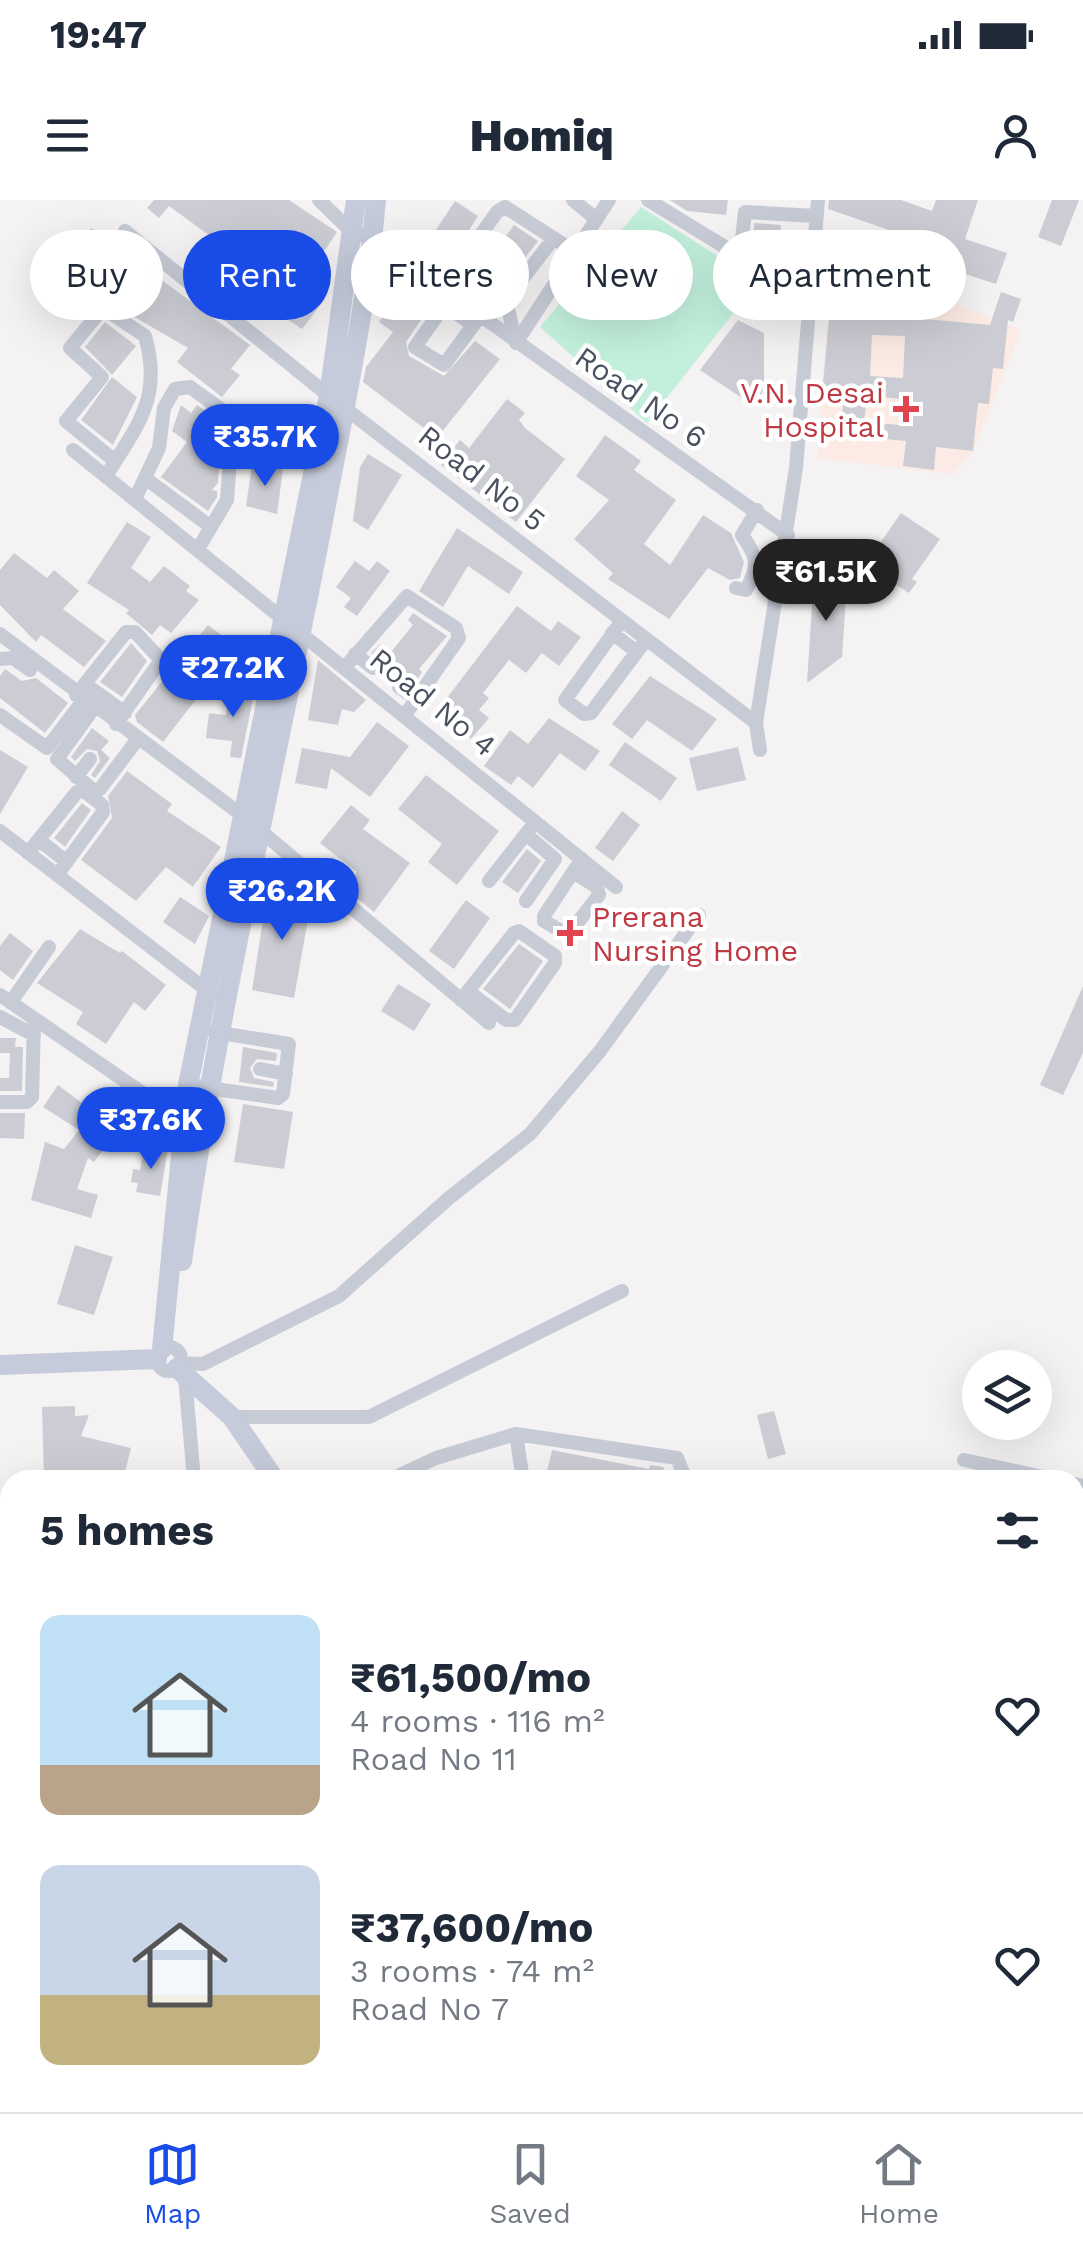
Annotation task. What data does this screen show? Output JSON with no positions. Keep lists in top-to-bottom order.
{
  "streets": {
    "street": ["Road No 6", "Road No 5", "Road No 4"]
  },
  "places": {
    "health": ["V.N. Desai Hospital", "Prerana Nursing Home"]
  },
  "page": {
    "status": "19:47",
    "header": "Homiq",
    "chip": [
      "Buy",
      "Rent",
      "Filters",
      "New",
      "Apartment"
    ],
    "price": [
      "₹35.7K",
      "₹61.5K",
      "₹27.2K",
      "₹26.2K",
      "₹37.6K"
    ],
    "heading": "5 homes",
    "list": [
      {
        "name": "₹61,500/mo",
        "note": "4 rooms · 116 m² · Road No 11"
      },
      {
        "name": "₹37,600/mo",
        "note": "3 rooms · 74 m² · Road No 7"
      }
    ],
    "tabs": ["Map", "Saved", "Home"]
  }
}
